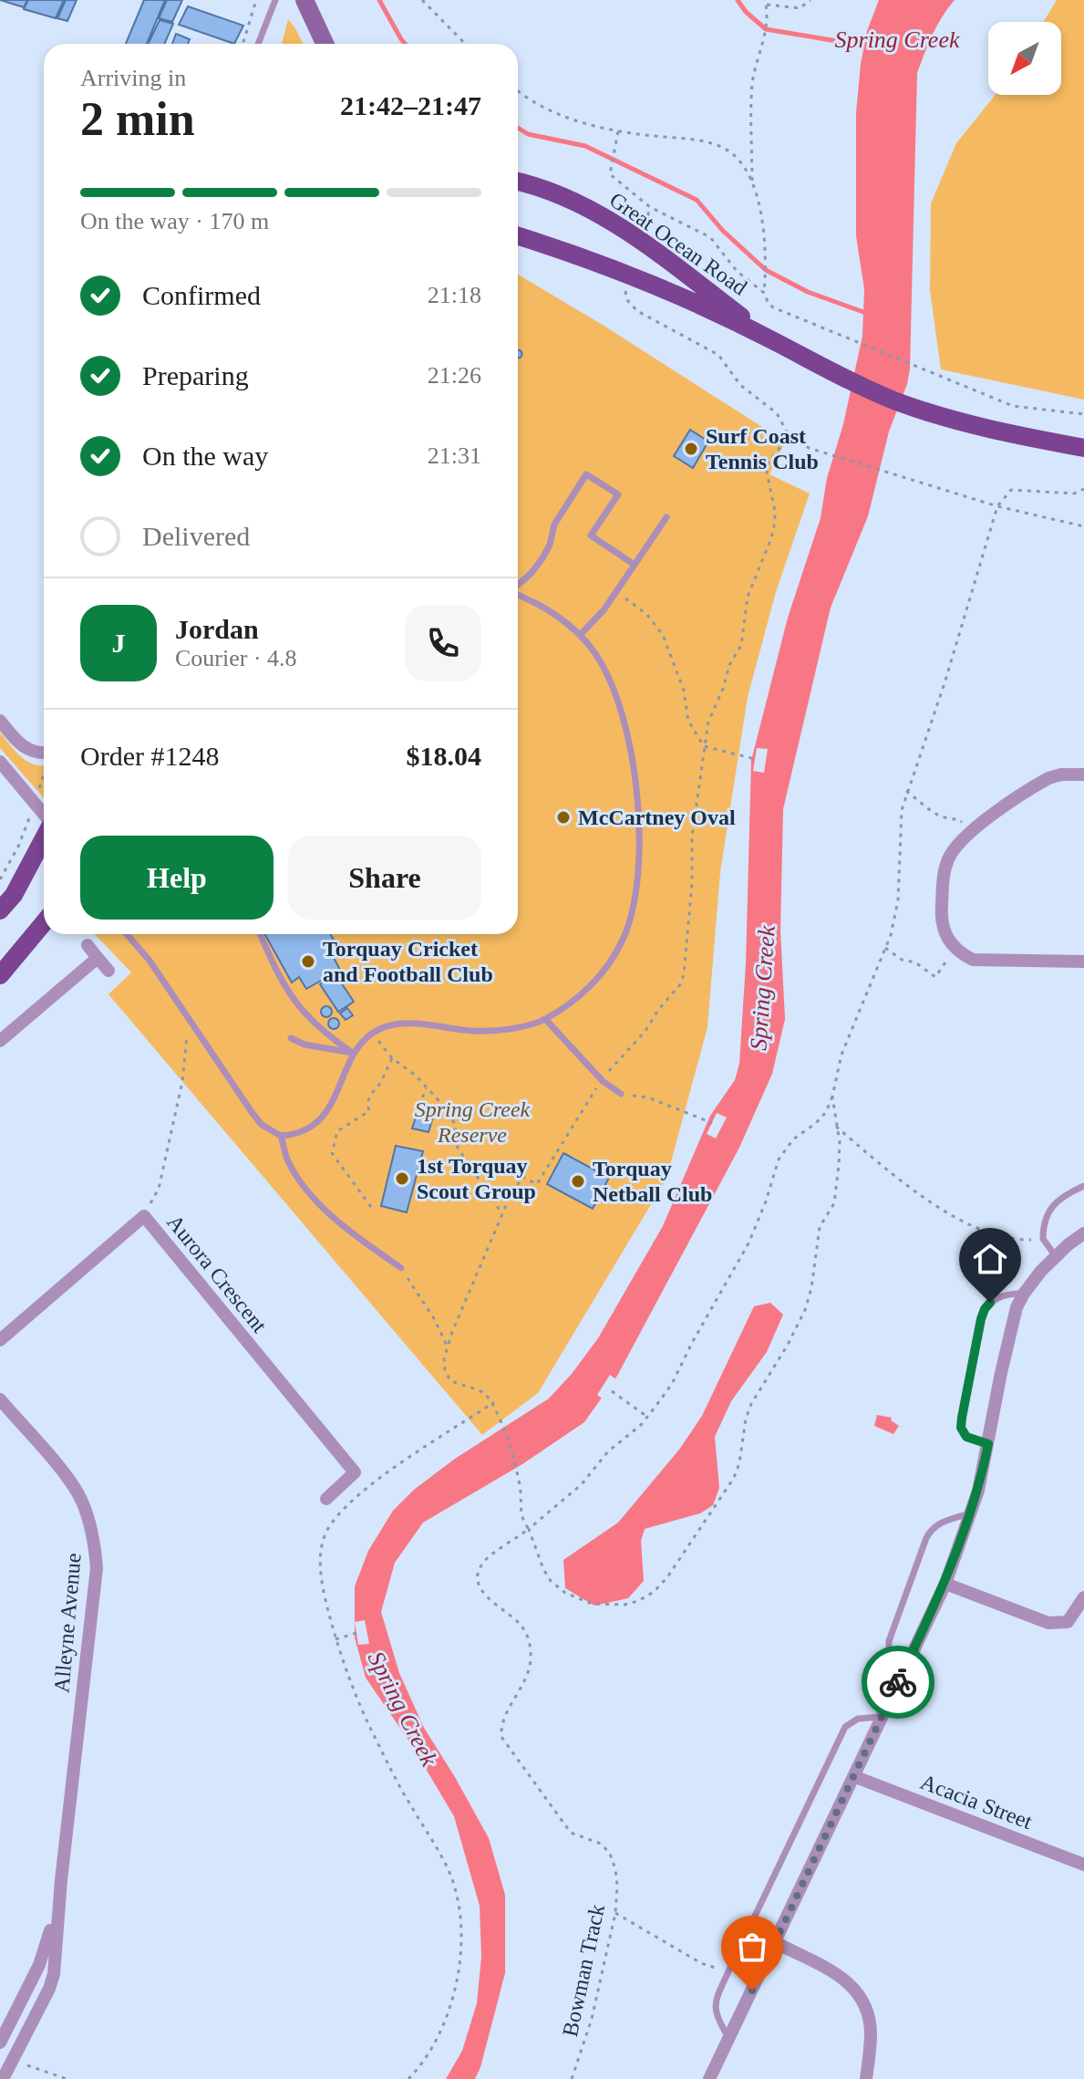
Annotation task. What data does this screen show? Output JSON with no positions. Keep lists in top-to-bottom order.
{
  "streets": {
    "main road": ["Great Ocean Road"],
    "street": ["Aurora Crescent", "Alleyne Avenue", "Acacia Street"],
    "path": ["Bowman Track"]
  },
  "water": ["Spring Creek"],
  "parks": ["Spring Creek Reserve"],
  "places": [
    "Surf Coast Tennis Club",
    "McCartney Oval",
    "Torquay Cricket and Football Club",
    "1st Torquay Scout Group",
    "Torquay Netball Club"
  ],
  "north": "bottom left",
  "page": {
    "heading": ["2 min", "Arriving in", "21:42–21:47"],
    "panel": [
      "Jordan",
      "Courier · 4.8",
      "Order #1248",
      "$18.04"
    ],
    "bar": "On the way · 170 m",
    "list": [
      ["Confirmed", "21:18"],
      ["Preparing", "21:26"],
      ["On the way", "21:31"],
      "Delivered"
    ],
    "round": "J",
    "buttons": ["Help", "Share"]
  }
}
